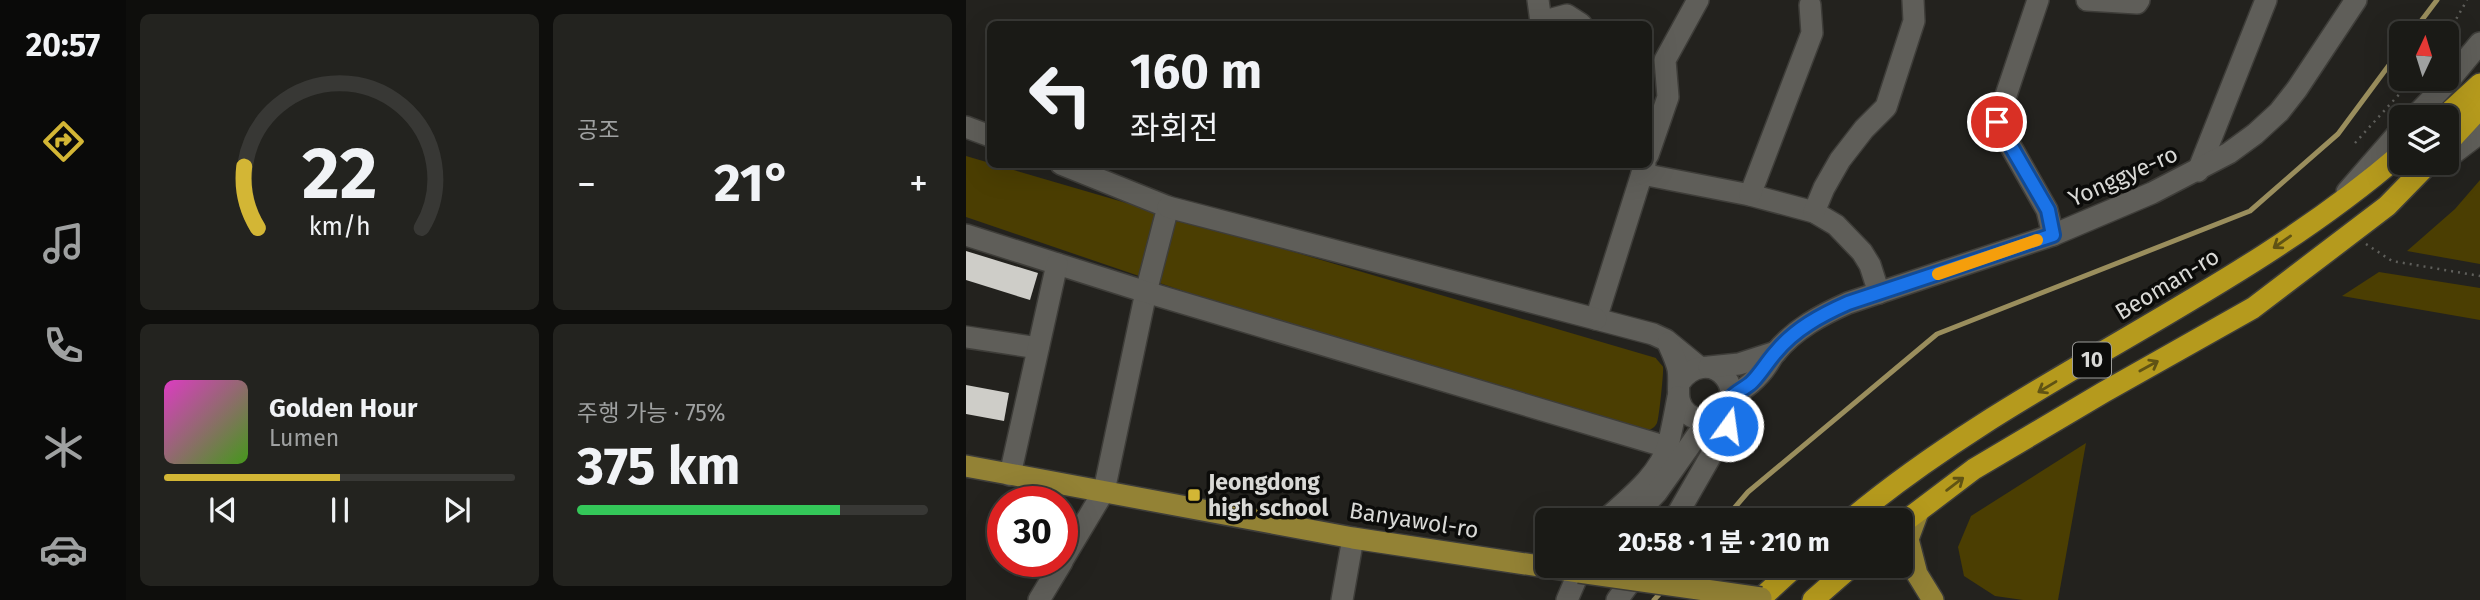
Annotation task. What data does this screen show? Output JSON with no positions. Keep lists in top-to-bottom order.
{
  "streets": {
    "highway": ["Beoman-ro", "10"],
    "main road": ["Banyawol-ro"],
    "street": ["Yonggye-ro"]
  },
  "places": {
    "transit": ["Jeongdong high school"]
  },
  "north": "top",
  "page": {
    "tabs": "20:57",
    "tile": [
      "공조",
      ["주행 가능 · 75%", "375 km"]
    ],
    "turn": ["160 m", "좌회전"],
    "heat": ["−", "21°", "+"],
    "song": ["Golden Hour", "Lumen"],
    "limit": "30",
    "trip": "20:58 · 1 분 · 210 m",
    "gauge": ["22", "km/h"]
  }
}
